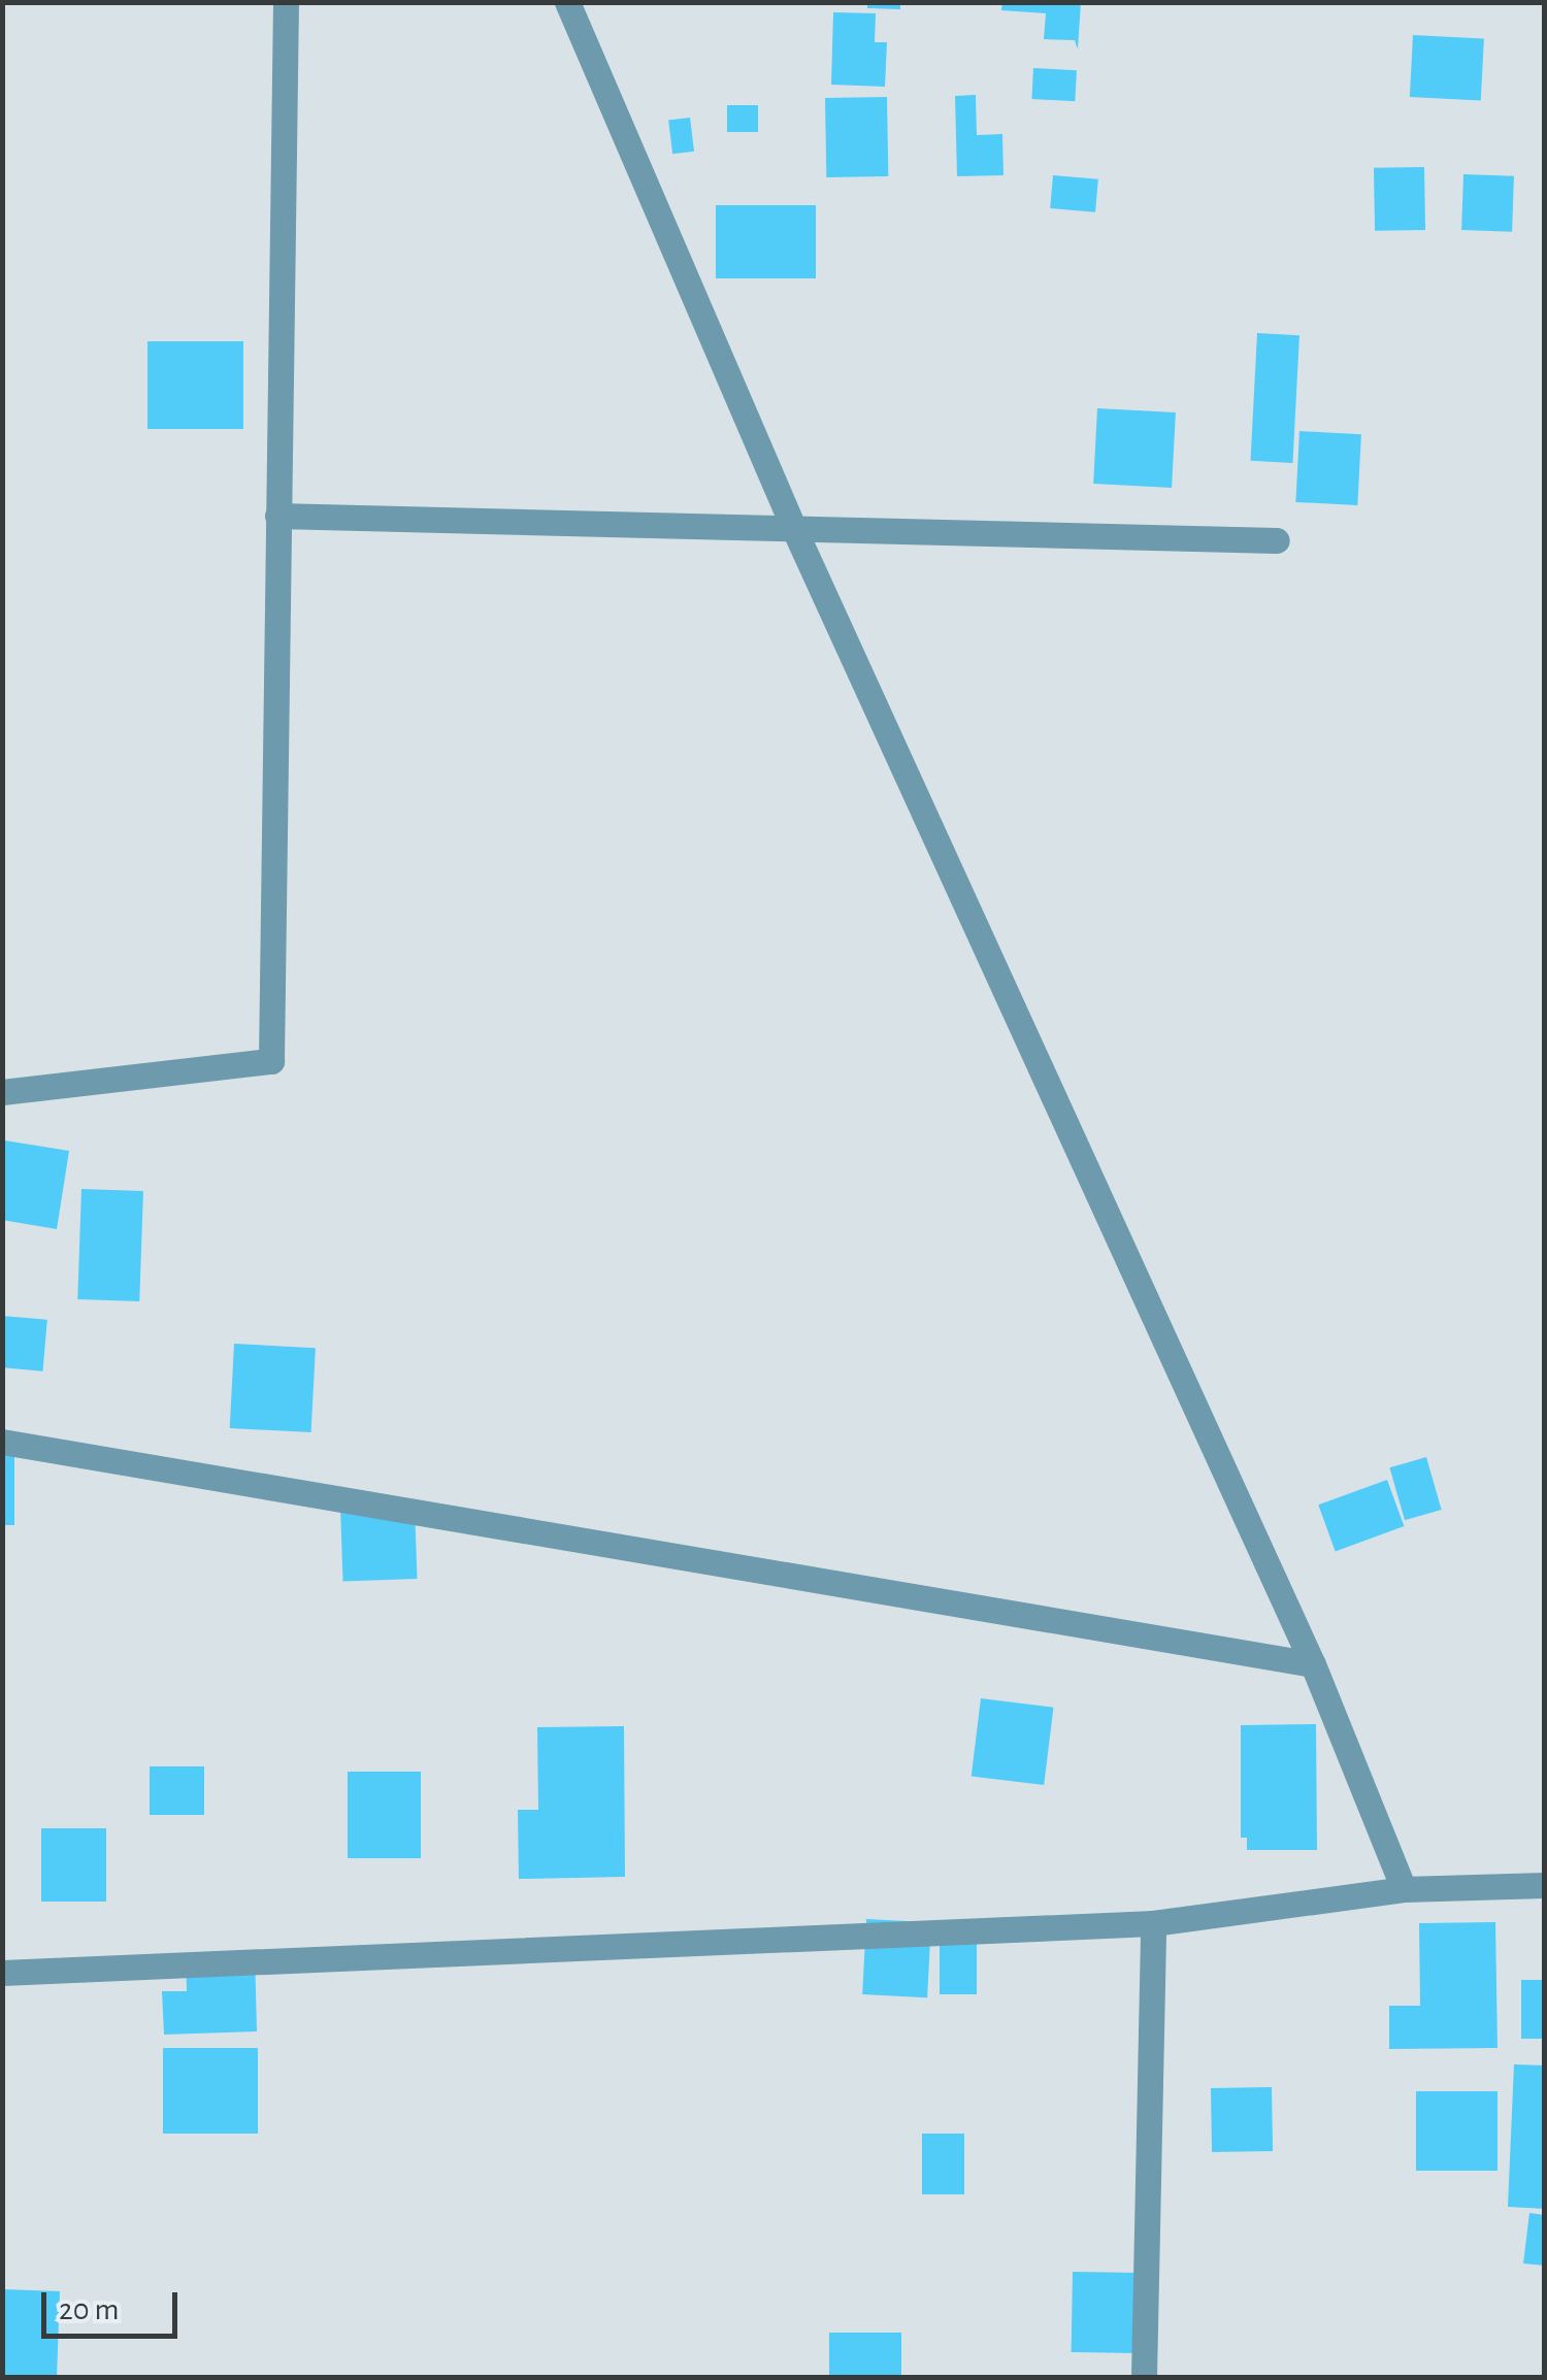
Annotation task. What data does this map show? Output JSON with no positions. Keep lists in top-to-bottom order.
{
  "scale_bar": "20 m"
}
